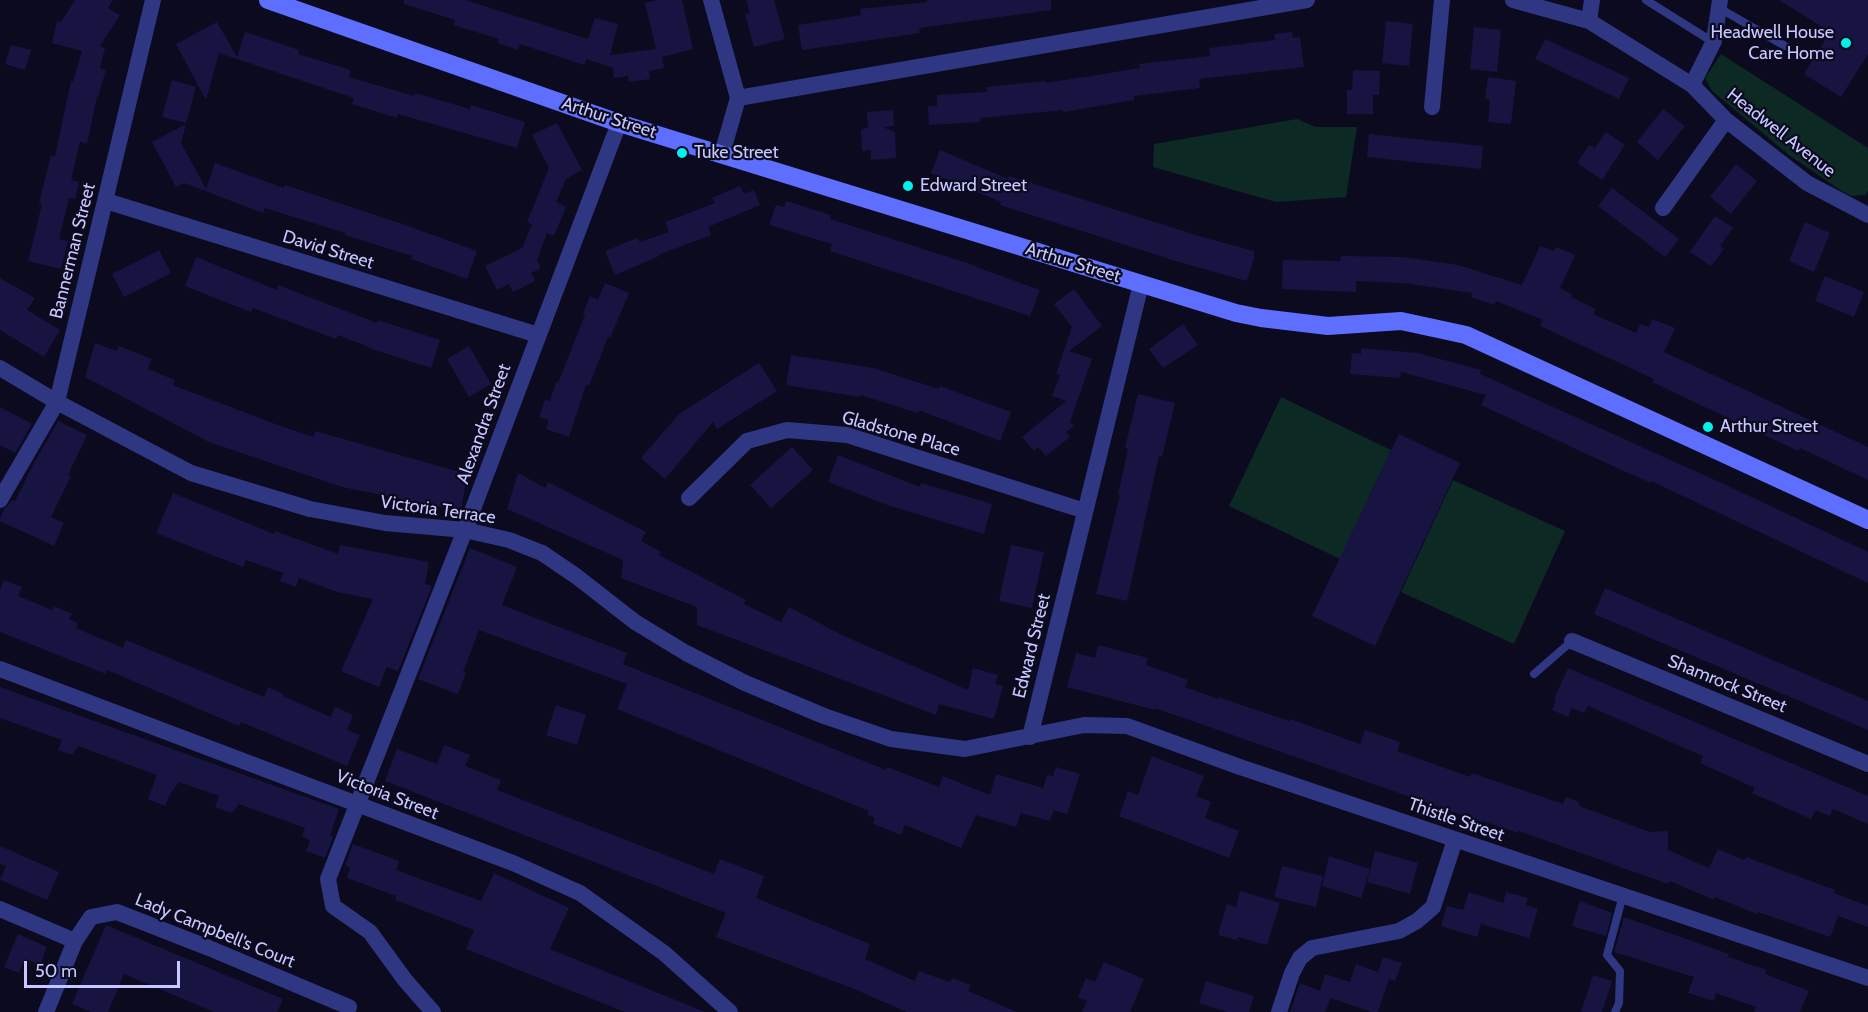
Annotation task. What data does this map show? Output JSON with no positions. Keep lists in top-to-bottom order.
{
  "streets": {
    "street": [
      "Arthur Street",
      "Headwell Avenue",
      "David Street",
      "Bannerman Street",
      "Alexandra Street",
      "Gladstone Place",
      "Victoria Terrace",
      "Edward Street",
      "Shamrock Street",
      "Victoria Street",
      "Thistle Street",
      "Lady Campbell's Court"
    ]
  },
  "crossings": [
    ["Arthur Street", "Alexandra Street"],
    ["Arthur Street", "Edward Street"],
    ["David Street", "Bannerman Street"],
    ["David Street", "Alexandra Street"],
    ["Bannerman Street", "Victoria Terrace"],
    ["Alexandra Street", "Victoria Terrace"],
    ["Alexandra Street", "Victoria Street"],
    ["Gladstone Place", "Edward Street"],
    ["Victoria Terrace", "Edward Street"],
    ["Victoria Terrace", "Thistle Street"],
    ["Edward Street", "Thistle Street"]
  ],
  "places": [
    "Headwell House Care Home",
    "Tuke Street",
    "Edward Street",
    "Arthur Street"
  ],
  "scale_bar": "50 m"
}
